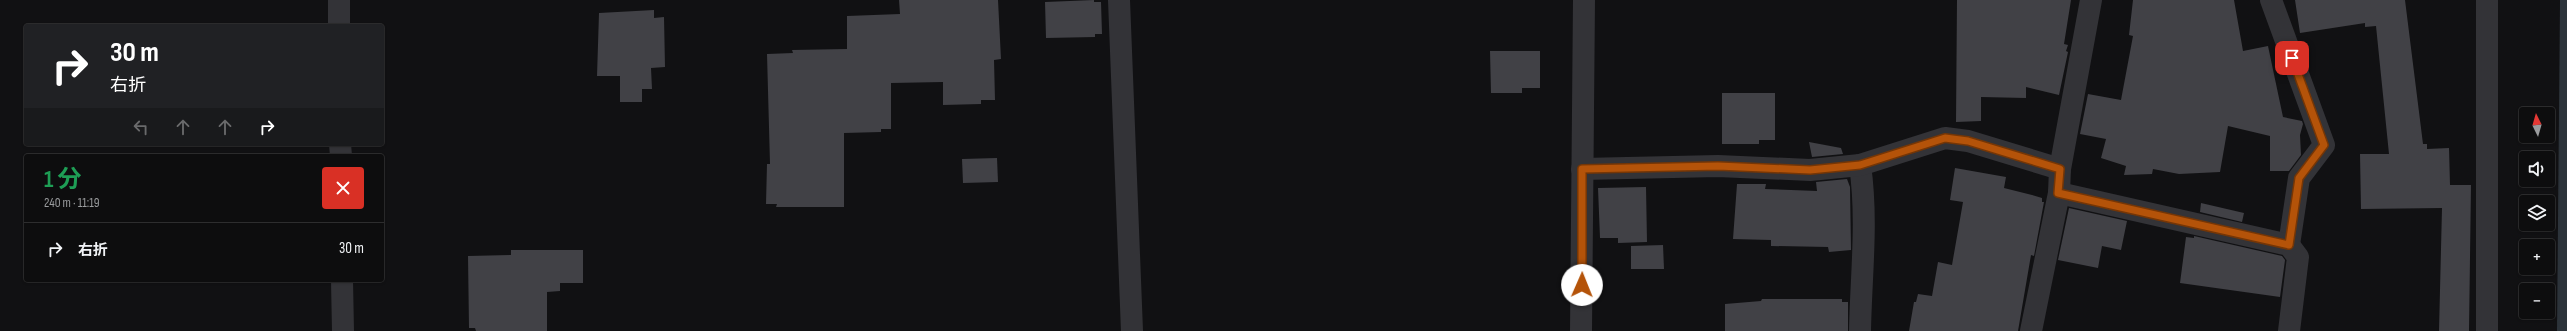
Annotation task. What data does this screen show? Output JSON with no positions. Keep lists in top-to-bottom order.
{
  "north": "top",
  "page": {
    "turn": ["30 m", "右折"],
    "map_buttons": ["+", "−"],
    "heading": ["1 分", "240 m · 11:19"],
    "list": [
      {
        "name": "右折",
        "value": "30 m"
      }
    ]
  }
}
